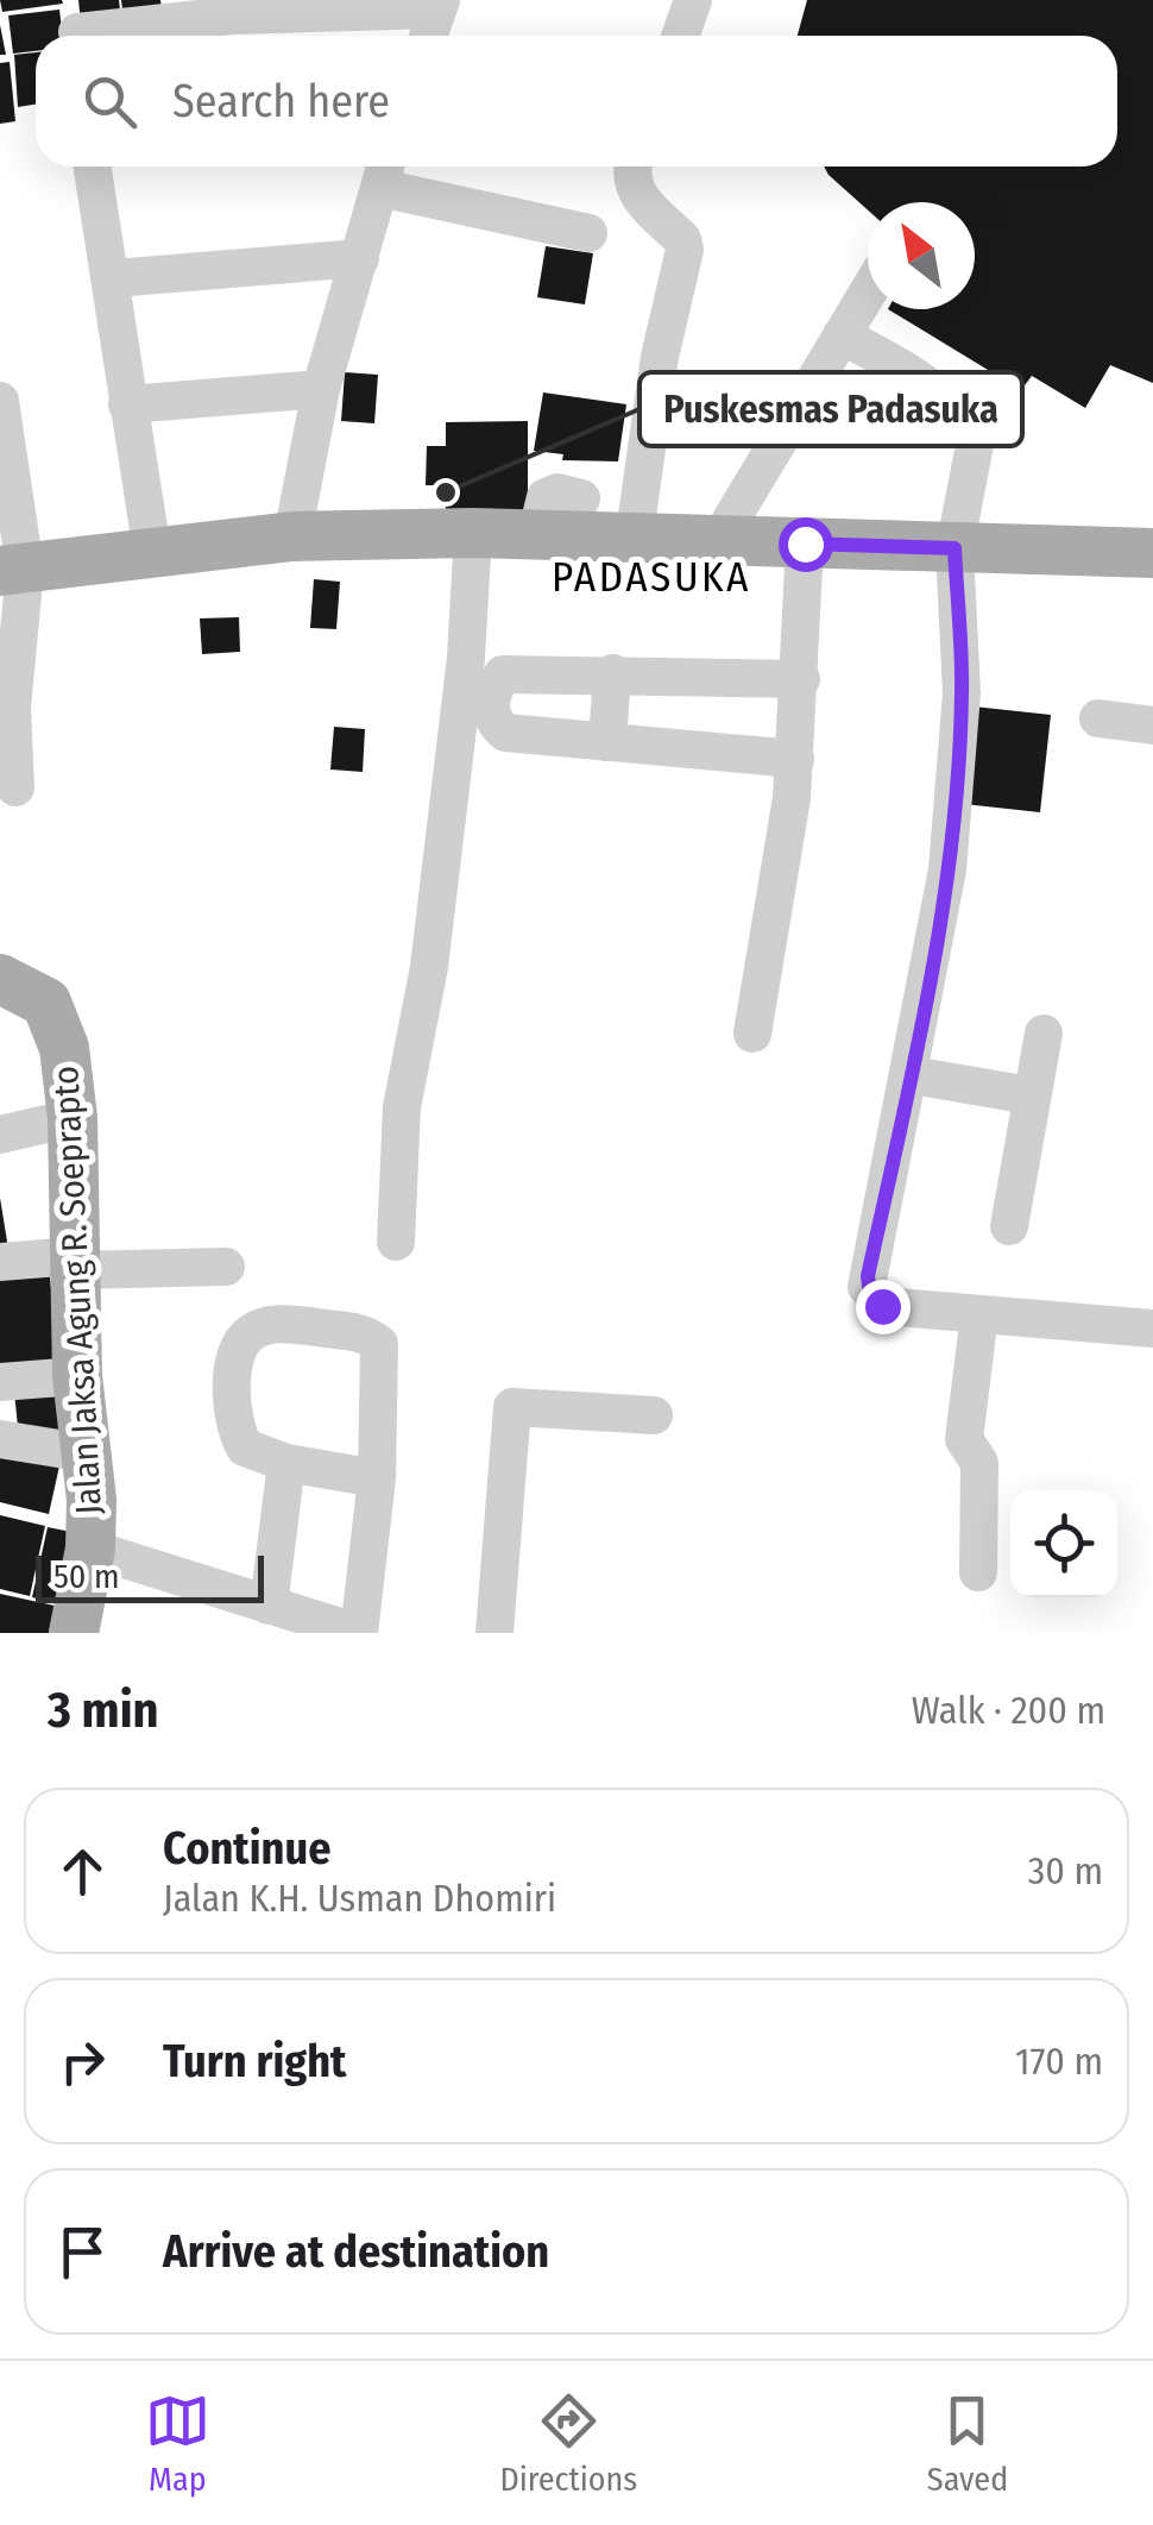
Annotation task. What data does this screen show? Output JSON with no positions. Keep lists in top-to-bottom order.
{
  "streets": {
    "main road": ["Jalan Jaksa Agung R. Soeprapto"]
  },
  "districts": ["PADASUKA"],
  "places": ["Puskesmas Padasuka"],
  "scale_bar": "50 m",
  "north": "top left",
  "page": {
    "search": "Search here",
    "scale": "50 m",
    "heading": ["3 min", "Walk · 200 m"],
    "list": [
      ["Continue", "Jalan K.H. Usman Dhomiri", "30 m"],
      ["Turn right", "170 m"],
      "Arrive at destination"
    ],
    "nav": ["Map", "Directions", "Saved"]
  }
}
